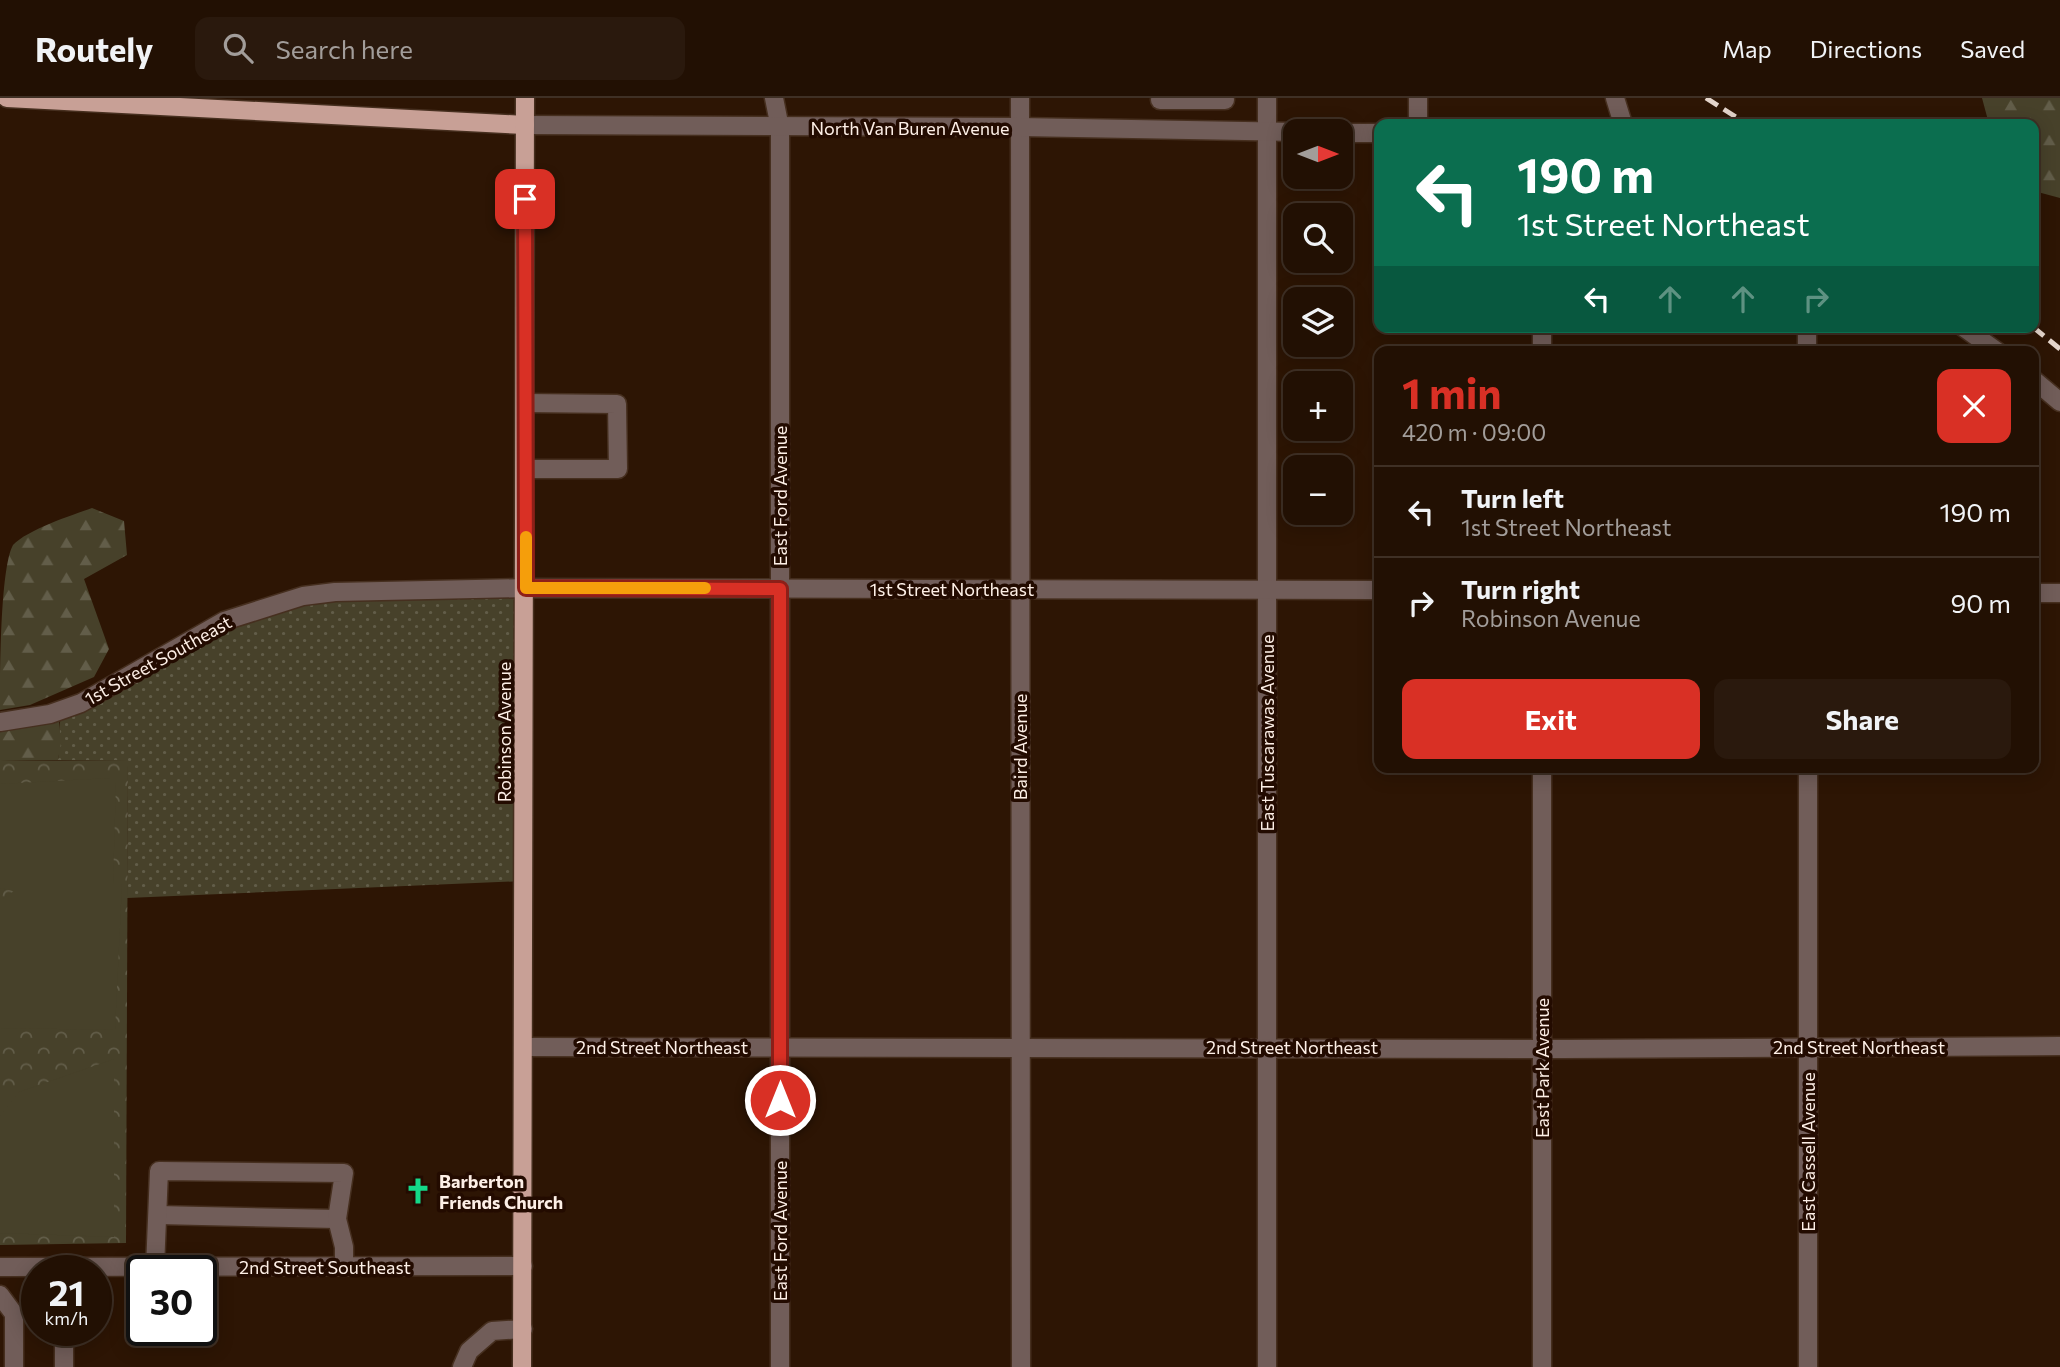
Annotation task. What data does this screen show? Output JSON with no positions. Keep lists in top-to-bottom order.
{
  "streets": {
    "main road": ["Robinson Avenue"],
    "street": [
      "North Van Buren Avenue",
      "East Ford Avenue",
      "1st Street Northeast",
      "1st Street Southeast",
      "East Tuscarawas Avenue",
      "Baird Avenue",
      "2nd Street Northeast",
      "East Park Avenue",
      "East Cassell Avenue",
      "2nd Street Southeast"
    ]
  },
  "crossings": [
    ["North Van Buren Avenue", "East Ford Avenue"],
    ["North Van Buren Avenue", "Robinson Avenue"],
    ["North Van Buren Avenue", "East Tuscarawas Avenue"],
    ["North Van Buren Avenue", "Baird Avenue"],
    ["East Ford Avenue", "1st Street Northeast"],
    ["East Ford Avenue", "2nd Street Northeast"],
    ["1st Street Northeast", "1st Street Southeast"],
    ["1st Street Northeast", "Robinson Avenue"],
    ["1st Street Northeast", "East Tuscarawas Avenue"],
    ["1st Street Northeast", "Baird Avenue"],
    ["1st Street Southeast", "Robinson Avenue"],
    ["Robinson Avenue", "2nd Street Northeast"],
    ["Robinson Avenue", "2nd Street Southeast"],
    ["East Tuscarawas Avenue", "2nd Street Northeast"],
    ["Baird Avenue", "2nd Street Northeast"],
    ["2nd Street Northeast", "East Park Avenue"],
    ["2nd Street Northeast", "East Cassell Avenue"]
  ],
  "places": {
    "church": ["Barberton Friends Church"]
  },
  "north": "right",
  "page": {
    "header": "Routely",
    "search": "Search here",
    "nav": ["Map", "Directions", "Saved"],
    "map_buttons": ["+", "−"],
    "turn": ["190 m", "1st Street Northeast"],
    "heading": ["1 min", "420 m · 09:00"],
    "list": [
      {
        "name": "Turn left",
        "note": "1st Street Northeast",
        "value": "190 m"
      },
      {
        "name": "Turn right",
        "note": "Robinson Avenue",
        "value": "90 m"
      }
    ],
    "buttons": ["Exit", "Share"],
    "speed": "21 km/h",
    "limit": "30"
  }
}
